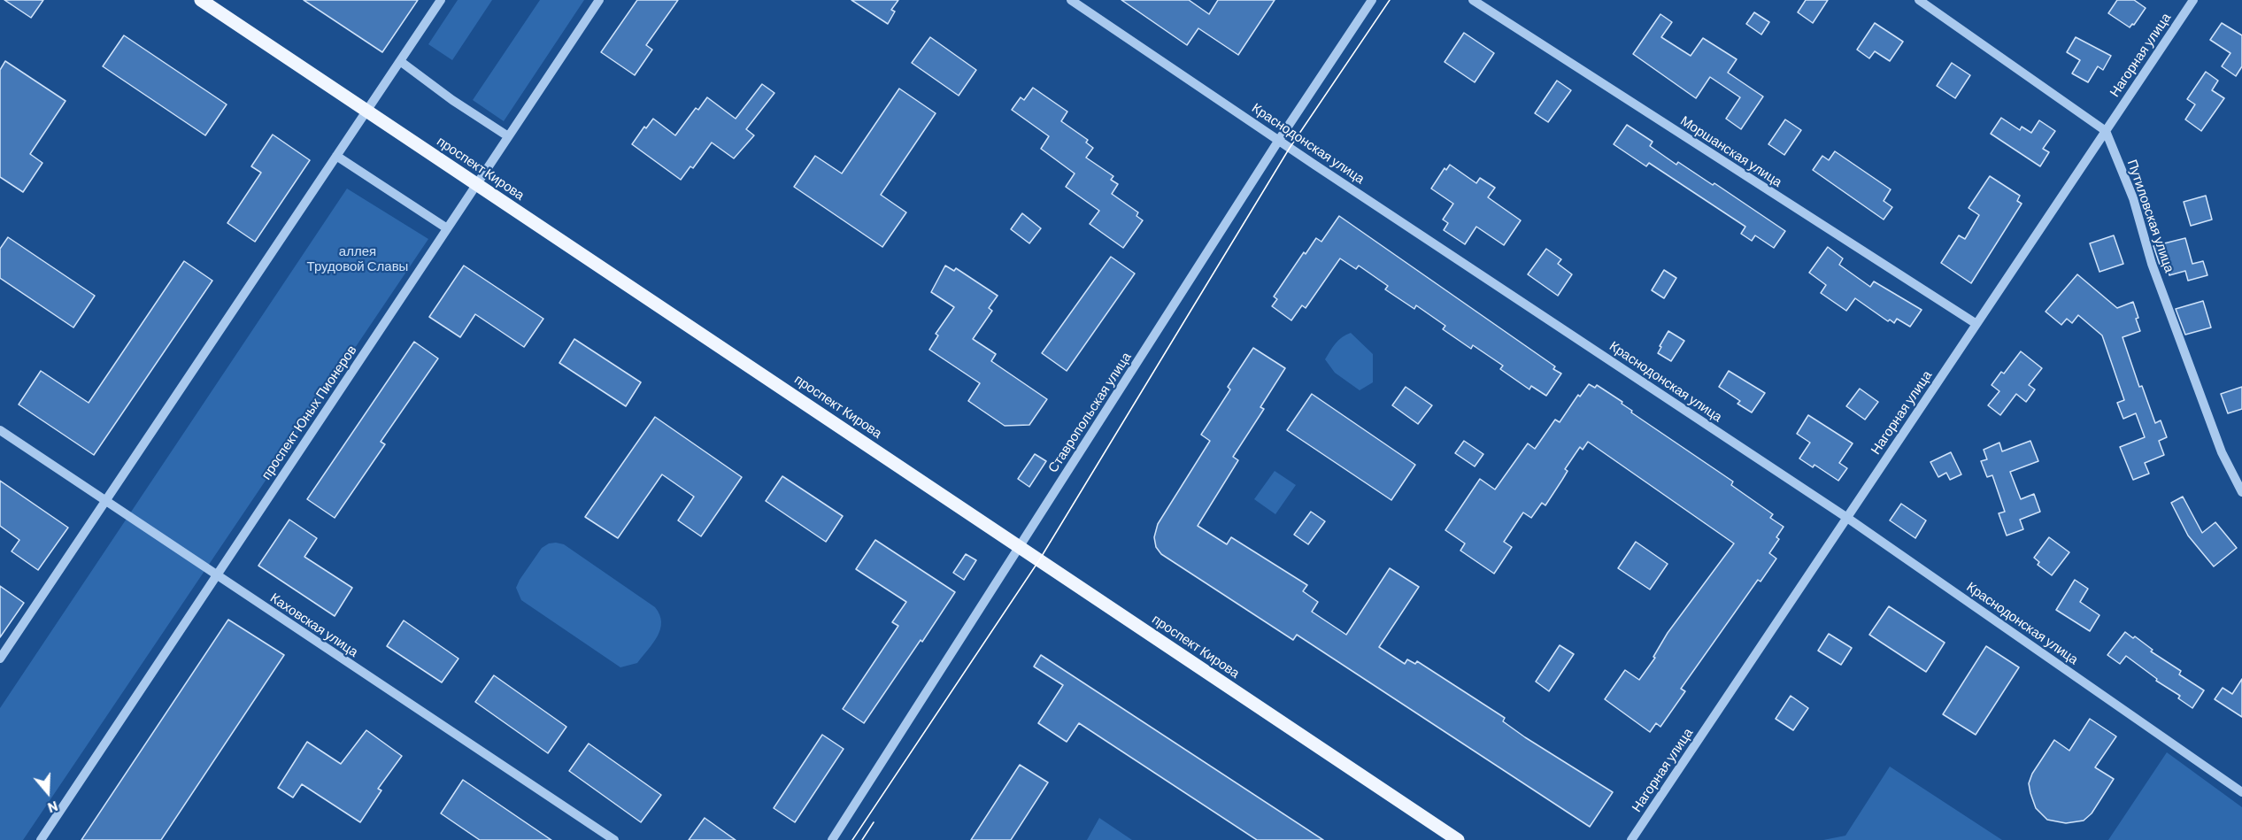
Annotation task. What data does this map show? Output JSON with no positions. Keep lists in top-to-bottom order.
{
  "streets": {
    "main road": ["проспект Кирова"],
    "street": [
      "Нагорная улица",
      "Краснодонская улица",
      "Моршанская улица",
      "Путиловская улица",
      "проспект Юных Пионеров",
      "Ставропольская улица",
      "Каховская улица"
    ]
  },
  "crossings": [
    ["Нагорная улица", "Краснодонская улица"],
    ["Нагорная улица", "Моршанская улица"],
    ["Нагорная улица", "Путиловская улица"],
    ["Краснодонская улица", "Ставропольская улица"],
    ["проспект Кирова", "проспект Юных Пионеров"],
    ["проспект Кирова", "Ставропольская улица"],
    ["проспект Юных Пионеров", "Каховская улица"]
  ],
  "parks": ["аллея Трудовой Славы"],
  "north": "bottom"
}
